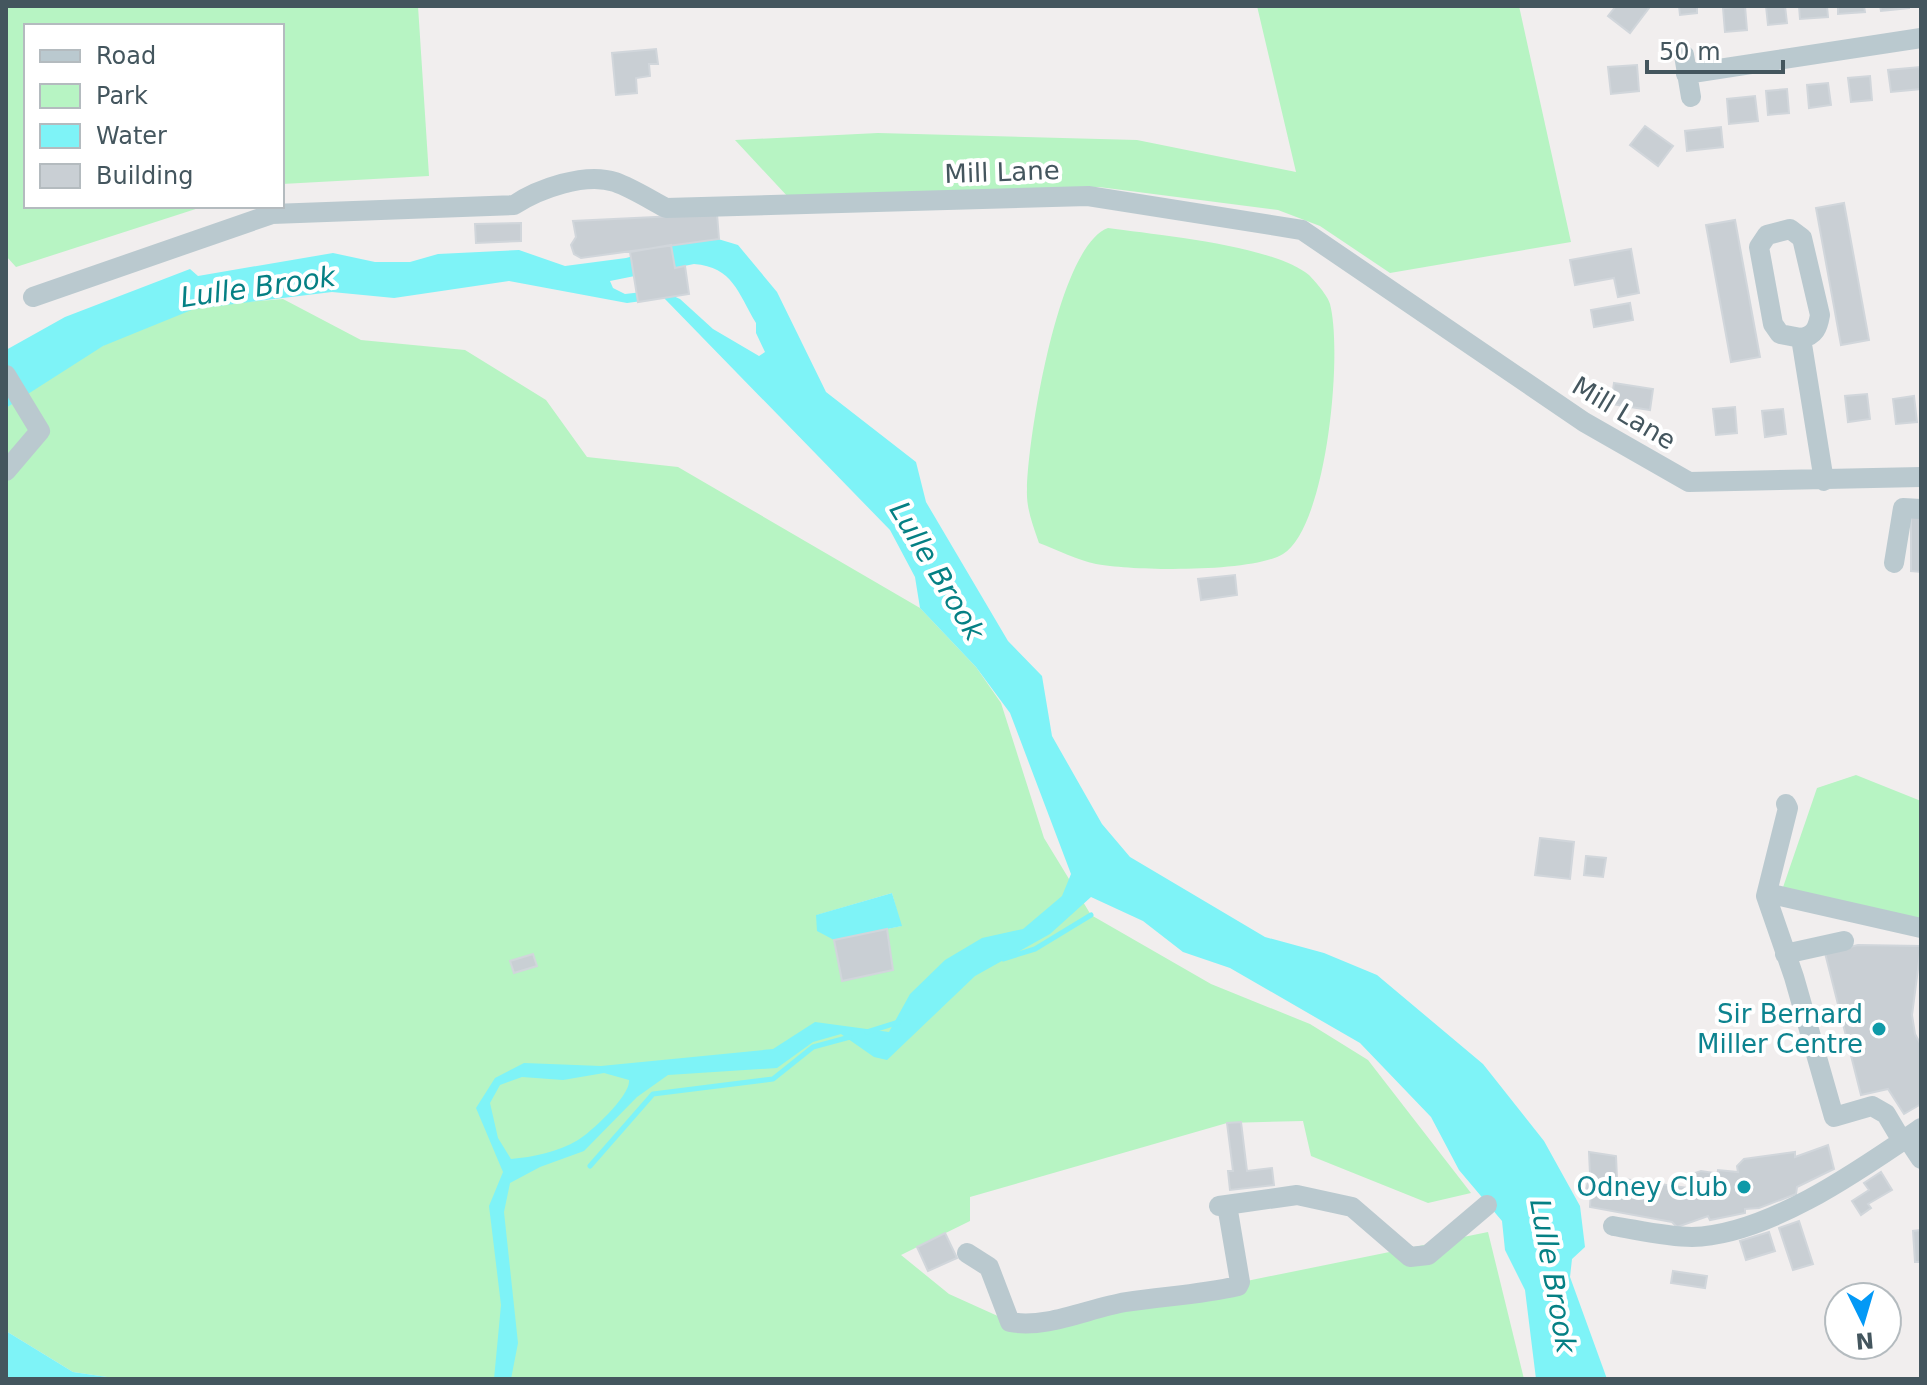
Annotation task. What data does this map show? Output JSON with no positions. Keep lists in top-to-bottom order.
{
  "streets": {
    "street": ["Mill Lane"]
  },
  "water": ["Lulle Brook"],
  "places": ["Sir Bernard Miller Centre", "Odney Club"],
  "legend": [
    "Road",
    "Park",
    "Water",
    "Building"
  ],
  "scale_bar": "50 m",
  "north": "bottom"
}
